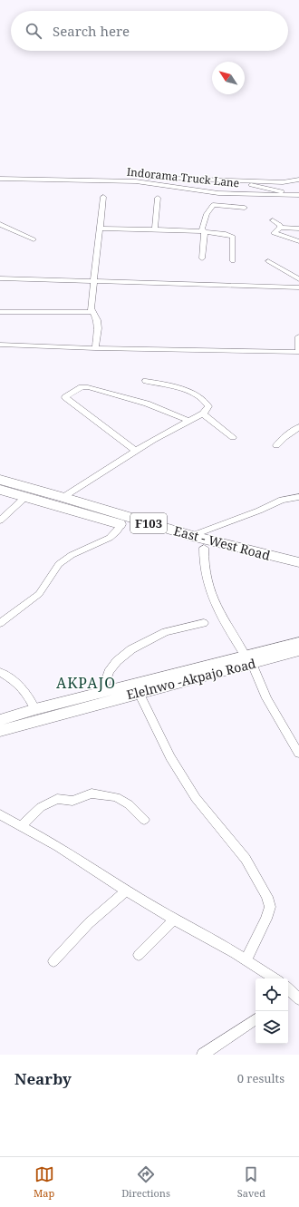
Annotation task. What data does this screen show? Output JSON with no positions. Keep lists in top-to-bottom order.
{
  "streets": {
    "main road": ["F103", "East - West Road", "Elelnwo -Akpajo Road"],
    "street": ["Indorama Truck Lane"]
  },
  "districts": ["AKPAJO"],
  "north": "top left",
  "page": {
    "search": "Search here",
    "heading": ["Nearby", "0 results"],
    "nav": ["Map", "Directions", "Saved"]
  }
}
